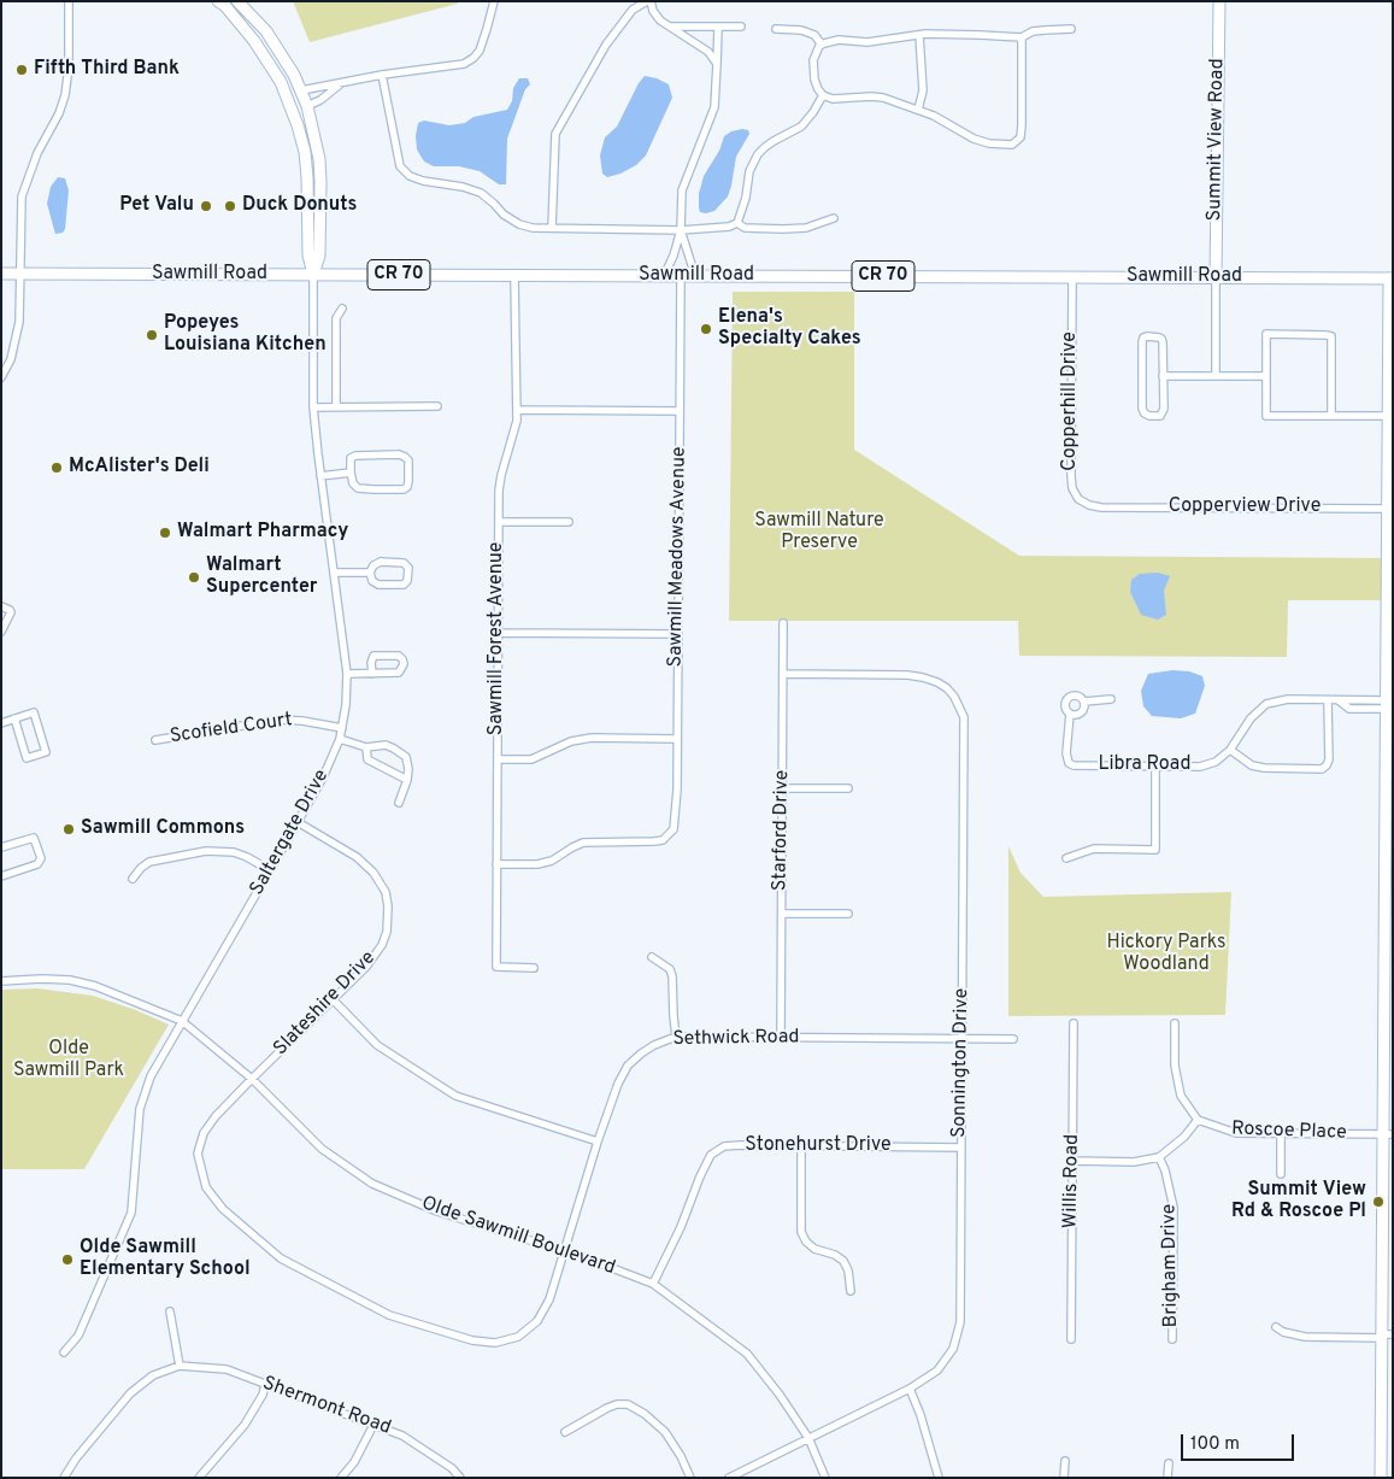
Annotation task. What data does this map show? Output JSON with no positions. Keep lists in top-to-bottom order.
{
  "streets": {
    "main road": ["Summit View Road", "Sawmill Road", "CR 70"],
    "street": [
      "Copperhill Drive",
      "Copperview Drive",
      "Sawmill Meadows Avenue",
      "Sawmill Forest Avenue",
      "Scofield Court",
      "Libra Road",
      "Starford Drive",
      "Saltergate Drive",
      "Slateshire Drive",
      "Sethwick Road",
      "Sonnington Drive",
      "Roscoe Place",
      "Stonehurst Drive",
      "Willis Road",
      "Olde Sawmill Boulevard",
      "Brigham Drive",
      "Shermont Road"
    ]
  },
  "crossings": [
    ["Summit View Road", "Sawmill Road"],
    ["Sawmill Road", "Copperhill Drive"],
    ["Sawmill Road", "Sawmill Meadows Avenue"],
    ["Sawmill Road", "Sawmill Forest Avenue"],
    ["Sawmill Road", "Saltergate Drive"],
    ["Copperhill Drive", "Copperview Drive"],
    ["Sawmill Meadows Avenue", "Sawmill Forest Avenue"],
    ["Scofield Court", "Saltergate Drive"],
    ["Starford Drive", "Sethwick Road"],
    ["Starford Drive", "Sonnington Drive"],
    ["Saltergate Drive", "Slateshire Drive"],
    ["Saltergate Drive", "Olde Sawmill Boulevard"],
    ["Slateshire Drive", "Sethwick Road"],
    ["Slateshire Drive", "Olde Sawmill Boulevard"],
    ["Sethwick Road", "Sonnington Drive"],
    ["Sethwick Road", "Olde Sawmill Boulevard"],
    ["Sonnington Drive", "Stonehurst Drive"],
    ["Sonnington Drive", "Olde Sawmill Boulevard"],
    ["Stonehurst Drive", "Olde Sawmill Boulevard"]
  ],
  "parks": ["Sawmill Nature Preserve", "Hickory Parks Woodland", "Olde Sawmill Park"],
  "places": [
    "Fifth Third Bank",
    "Pet Valu",
    "Duck Donuts",
    "Elena's Specialty Cakes",
    "Popeyes Louisiana Kitchen",
    "McAlister's Deli",
    "Walmart Pharmacy",
    "Walmart Supercenter",
    "Sawmill Commons",
    "Summit View Rd & Roscoe Pl",
    "Olde Sawmill Elementary School"
  ],
  "scale_bar": "100 m"
}
